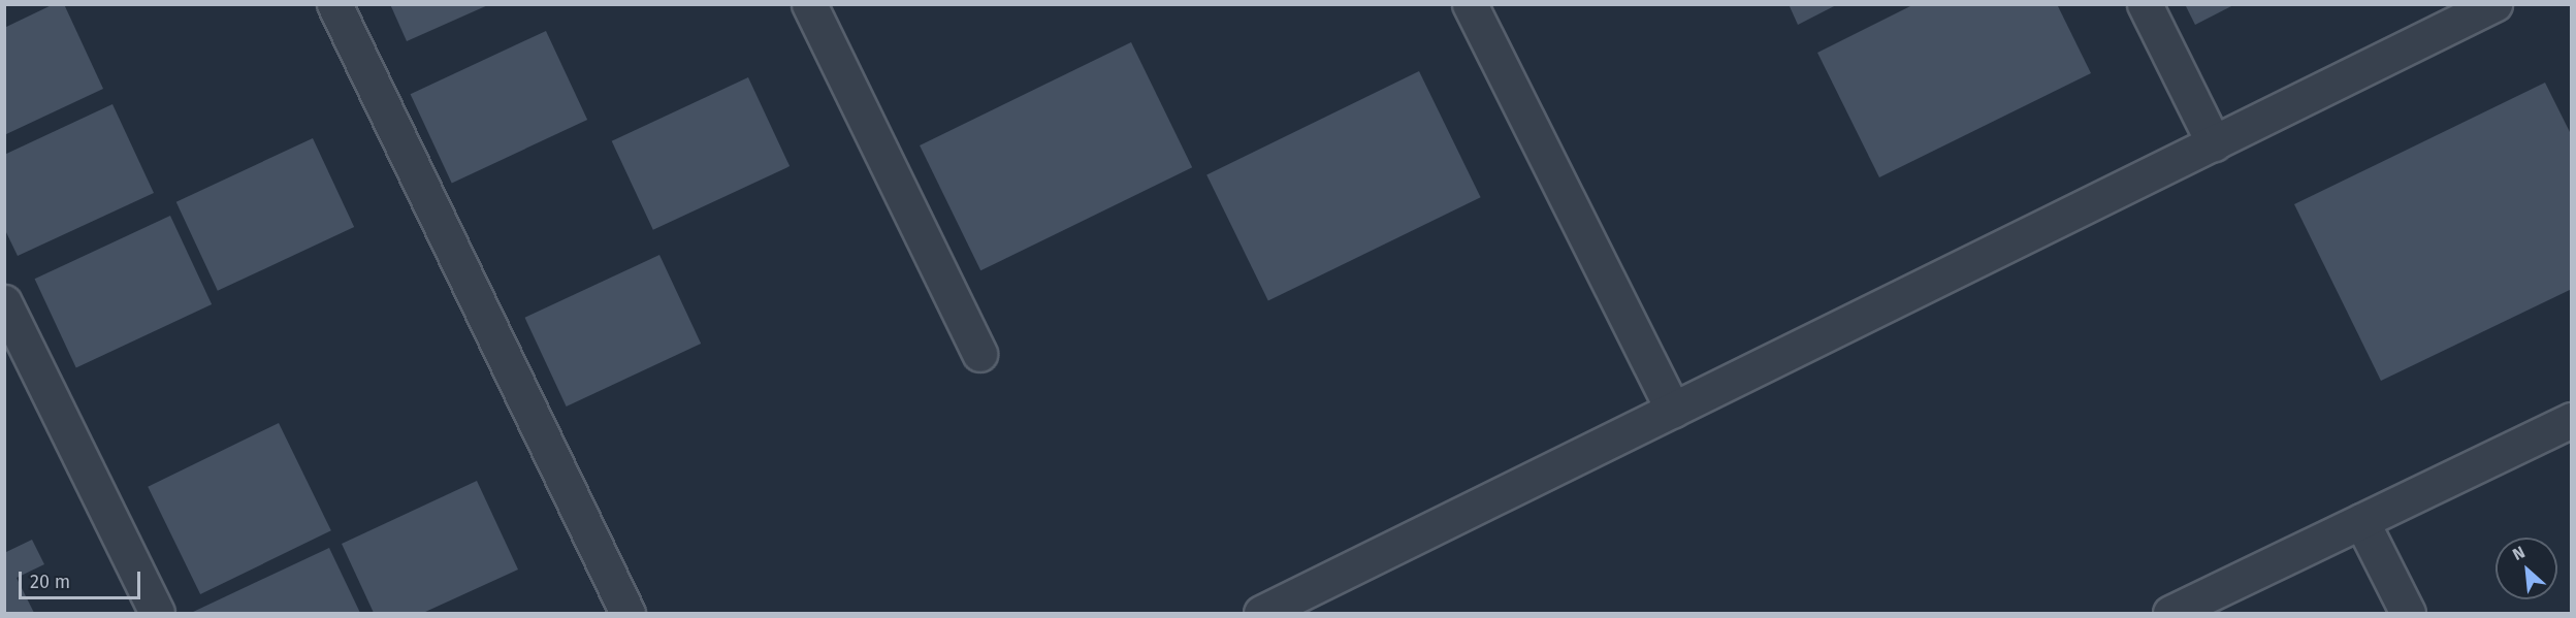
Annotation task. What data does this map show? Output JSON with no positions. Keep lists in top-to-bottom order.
{
  "scale_bar": "20 m",
  "north": "top left"
}
